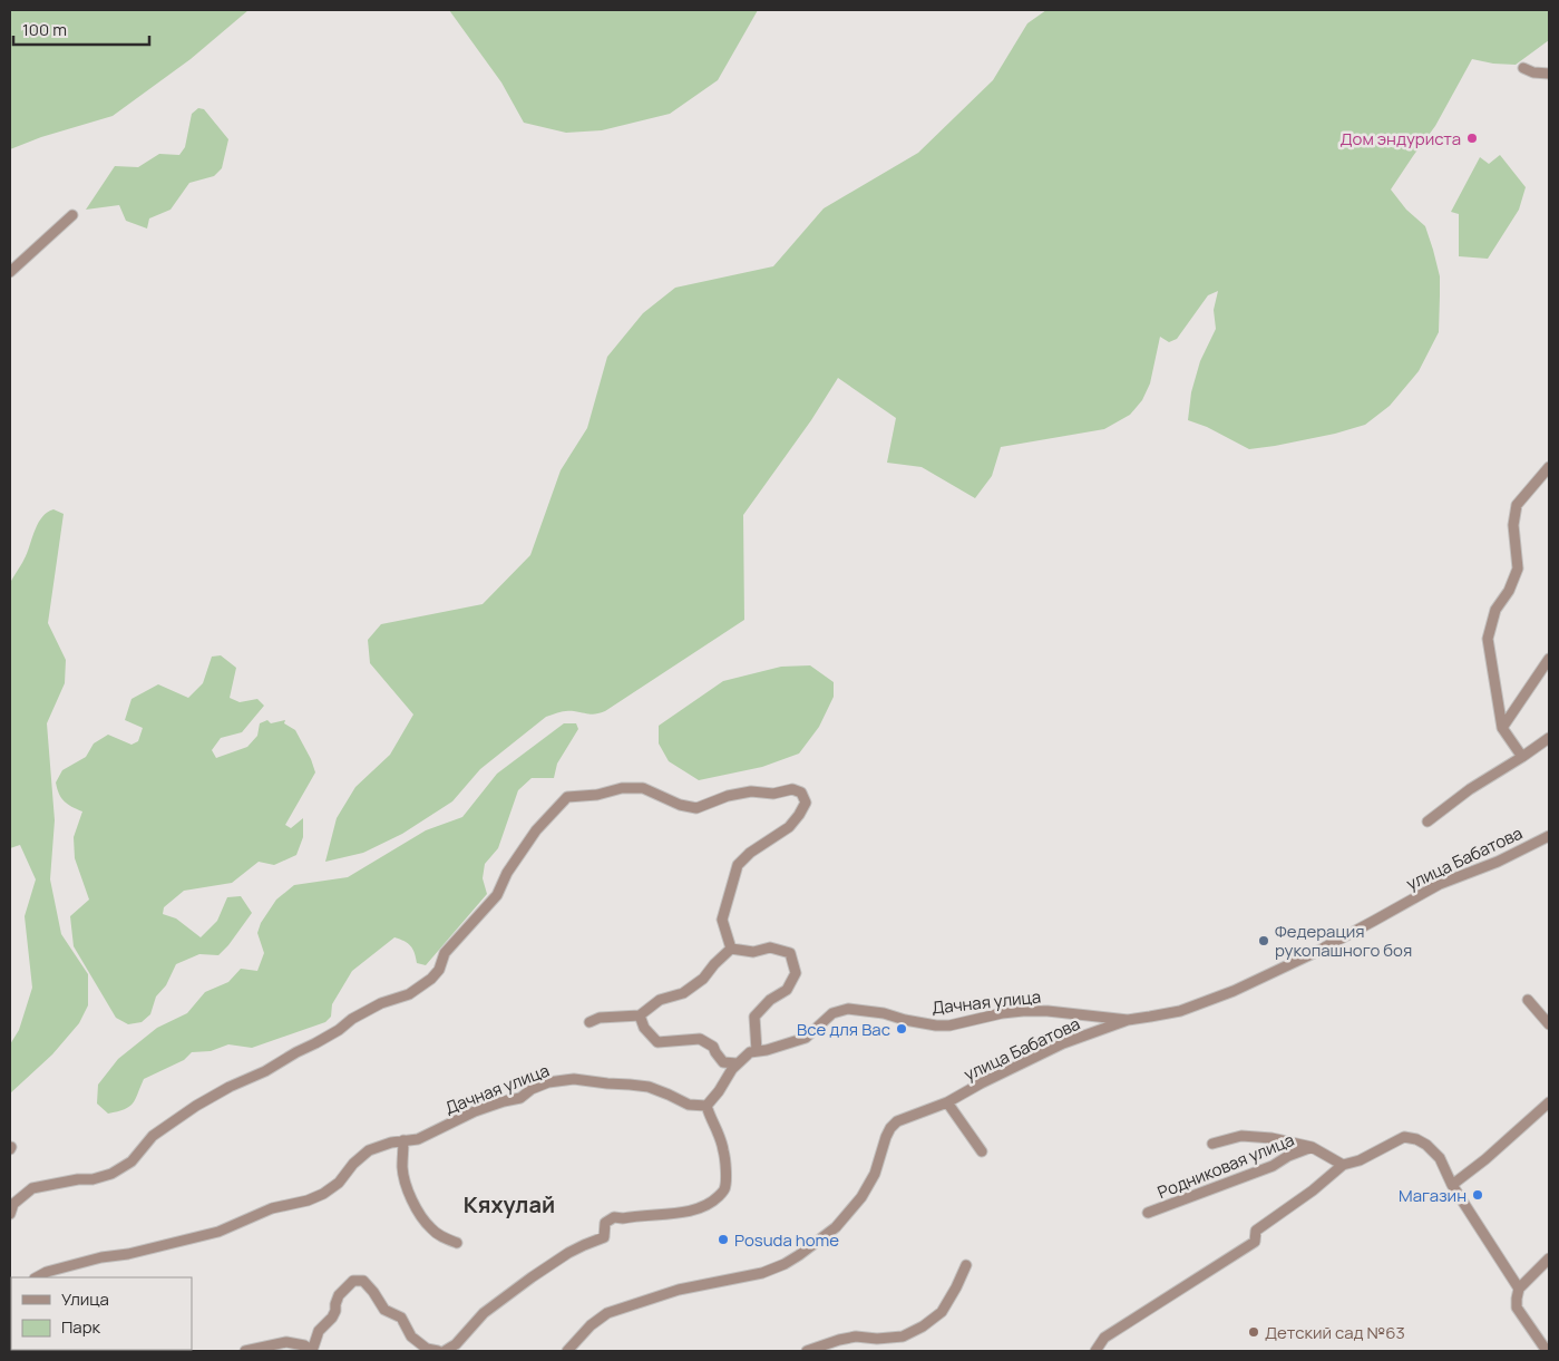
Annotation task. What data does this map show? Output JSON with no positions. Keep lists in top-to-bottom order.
{
  "streets": {
    "street": ["улица Бабатова", "Дачная улица", "Родниковая улица"]
  },
  "crossings": [
    ["улица Бабатова", "Дачная улица"]
  ],
  "districts": ["Кяхулай"],
  "places": [
    "Дом эндуриста",
    "Федерация рукопашного боя",
    "Все для Вас",
    "Магазин",
    "Posuda home",
    "Детский сад №63"
  ],
  "legend": ["Улица", "Парк"],
  "scale_bar": "100 m"
}
